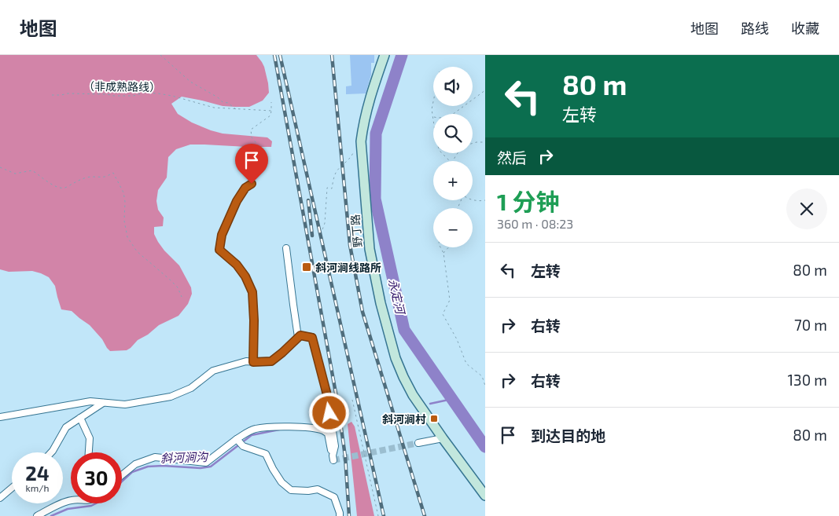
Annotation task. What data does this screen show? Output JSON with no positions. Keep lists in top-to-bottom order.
{
  "streets": {
    "main road": ["野丁路"],
    "path": ["（非成熟路线）"]
  },
  "water": ["永定河", "斜河涧沟"],
  "places": {
    "transit": ["斜河涧线路所", "斜河涧村"]
  },
  "page": {
    "header": "地图",
    "nav": ["地图", "路线", "收藏"],
    "turn": ["80 m", "左转"],
    "map_buttons": ["+", "−"],
    "then": "然后",
    "heading": ["1 分钟", "360 m · 08:23"],
    "list": [
      {
        "name": "左转",
        "value": "80 m"
      },
      {
        "name": "右转",
        "value": "70 m"
      },
      {
        "name": "右转",
        "value": "130 m"
      },
      {
        "name": "到达目的地",
        "value": "80 m"
      }
    ],
    "speed": "24 km/h",
    "limit": "30"
  }
}
